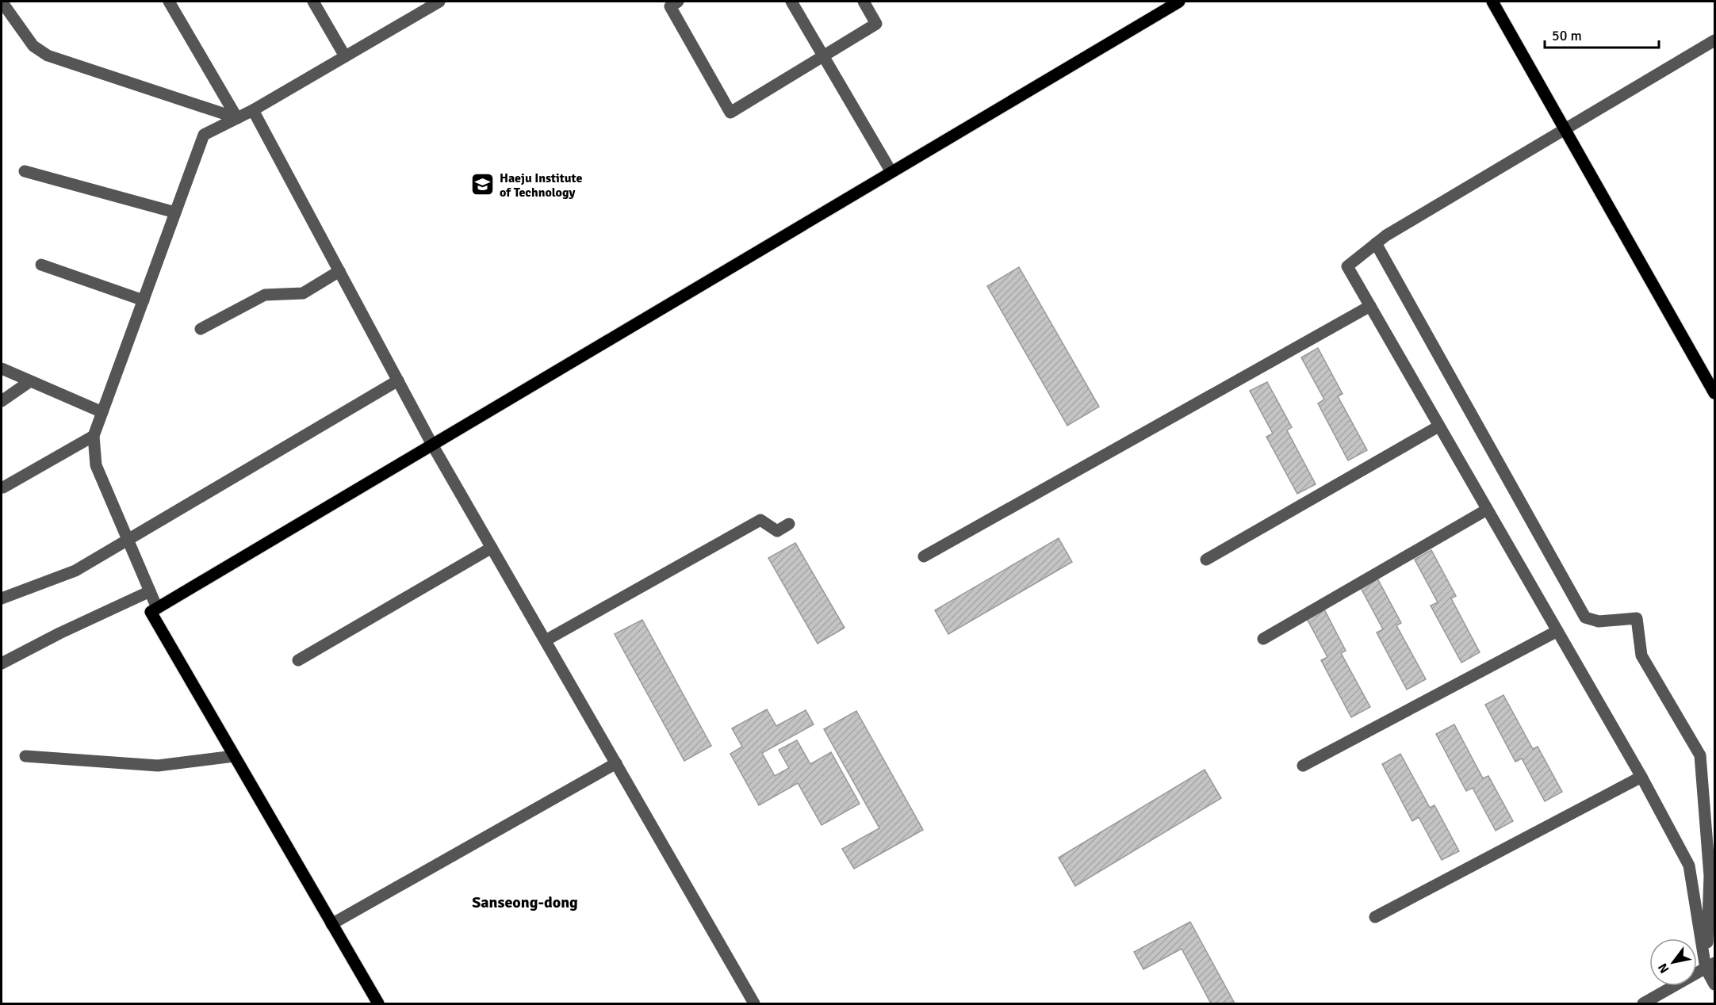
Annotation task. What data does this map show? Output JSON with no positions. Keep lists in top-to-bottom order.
{
  "districts": ["Sanseong-dong"],
  "places": {
    "school or university": ["Haeju Institute of Technology"]
  },
  "scale_bar": "50 m",
  "north": "bottom left"
}
